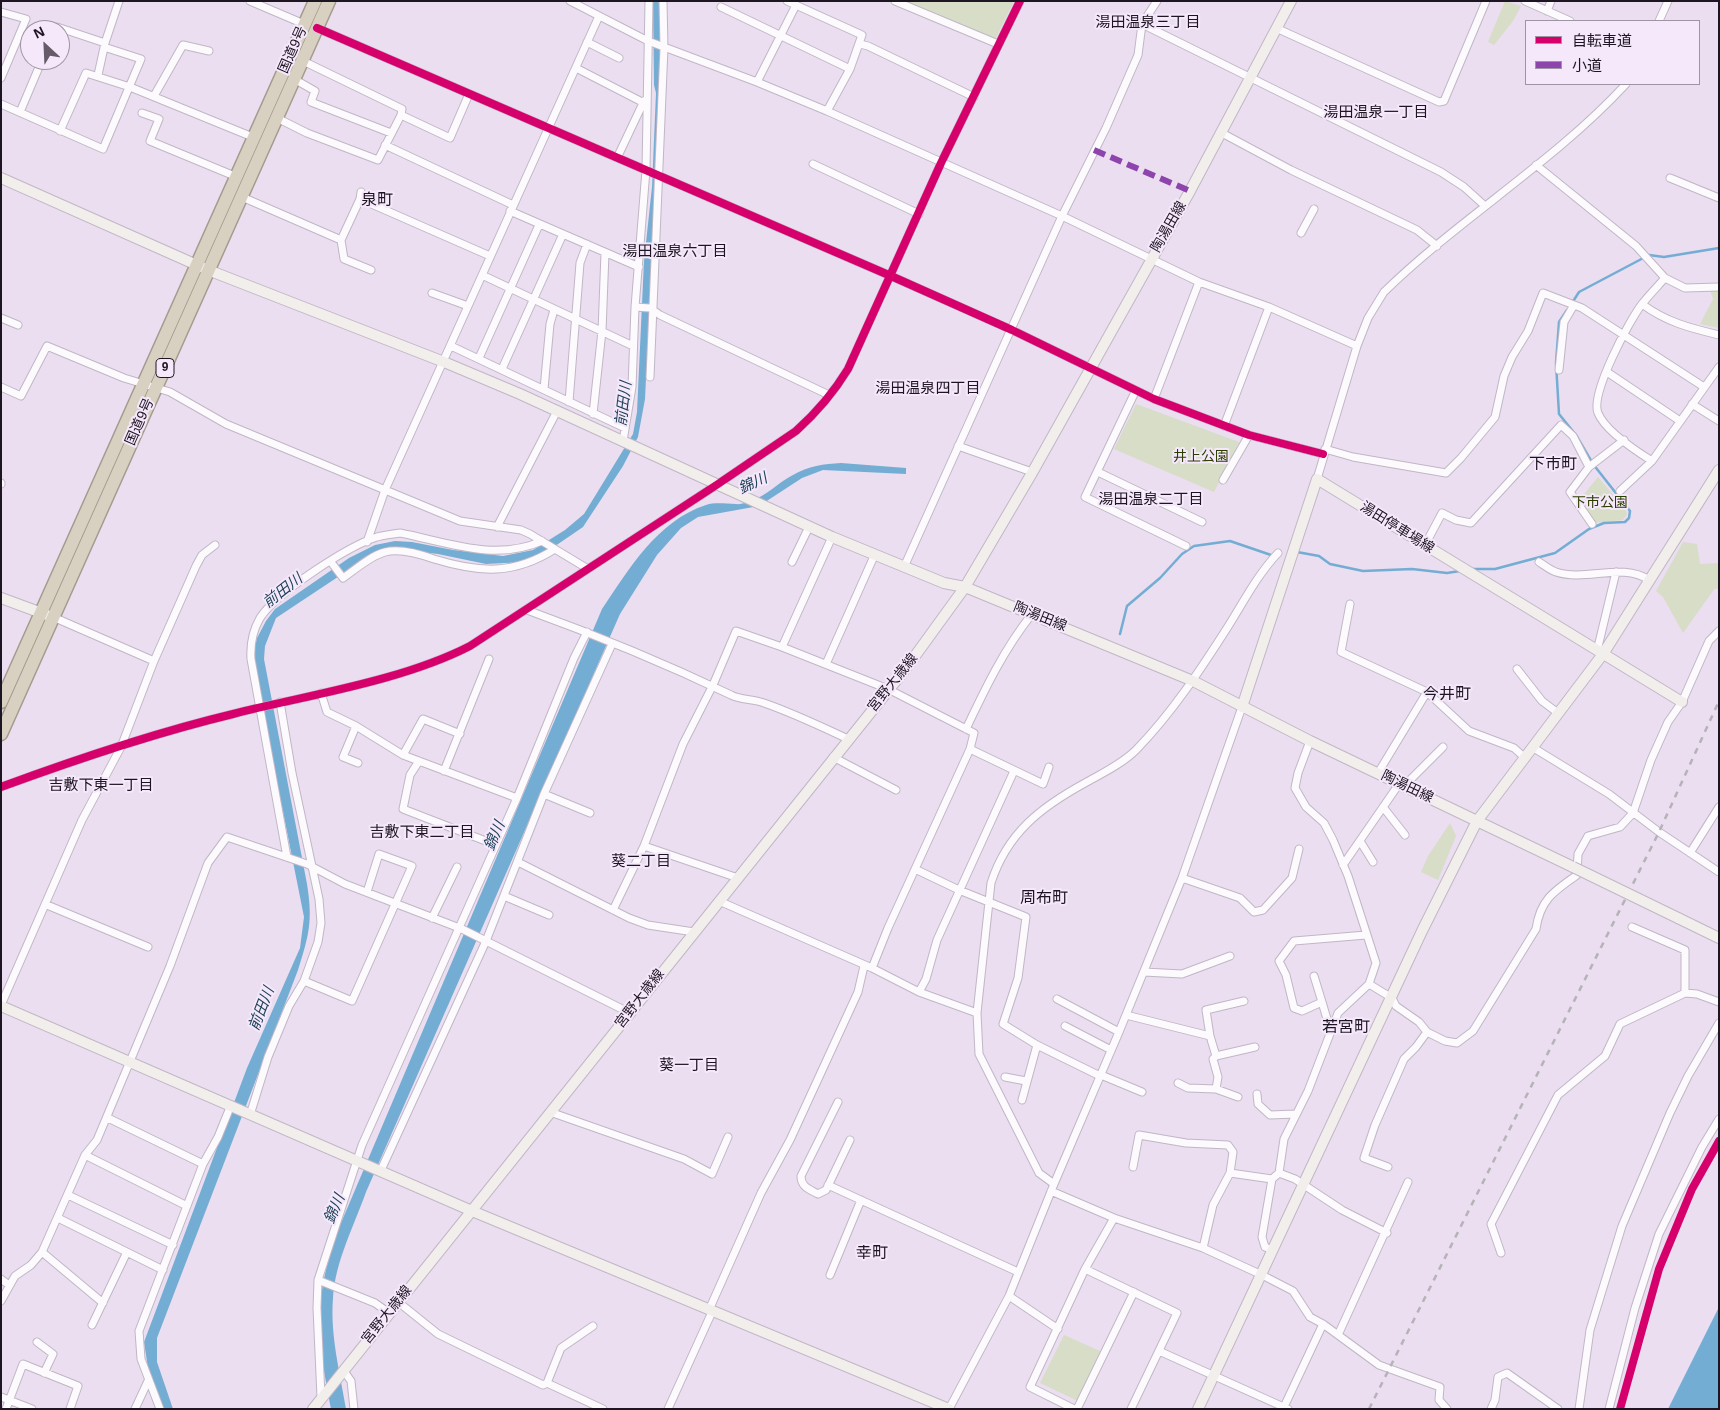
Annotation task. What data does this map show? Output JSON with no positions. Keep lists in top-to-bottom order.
{
  "streets": {
    "highway": ["国道9号", "9"],
    "main road": ["陶湯田線", "湯田停車場線", "宮野大歳線"]
  },
  "crossings": [
    ["陶湯田線", "宮野大歳線"]
  ],
  "districts": [
    "湯田温泉三丁目",
    "湯田温泉一丁目",
    "泉町",
    "湯田温泉六丁目",
    "湯田温泉四丁目",
    "下市町",
    "湯田温泉二丁目",
    "今井町",
    "吉敷下東一丁目",
    "吉敷下東二丁目",
    "葵二丁目",
    "周布町",
    "若宮町",
    "葵一丁目",
    "幸町"
  ],
  "water": ["前田川", "錦川"],
  "parks": ["井上公園", "下市公園"],
  "legend": ["自転車道", "小道"],
  "north": "top left"
}
